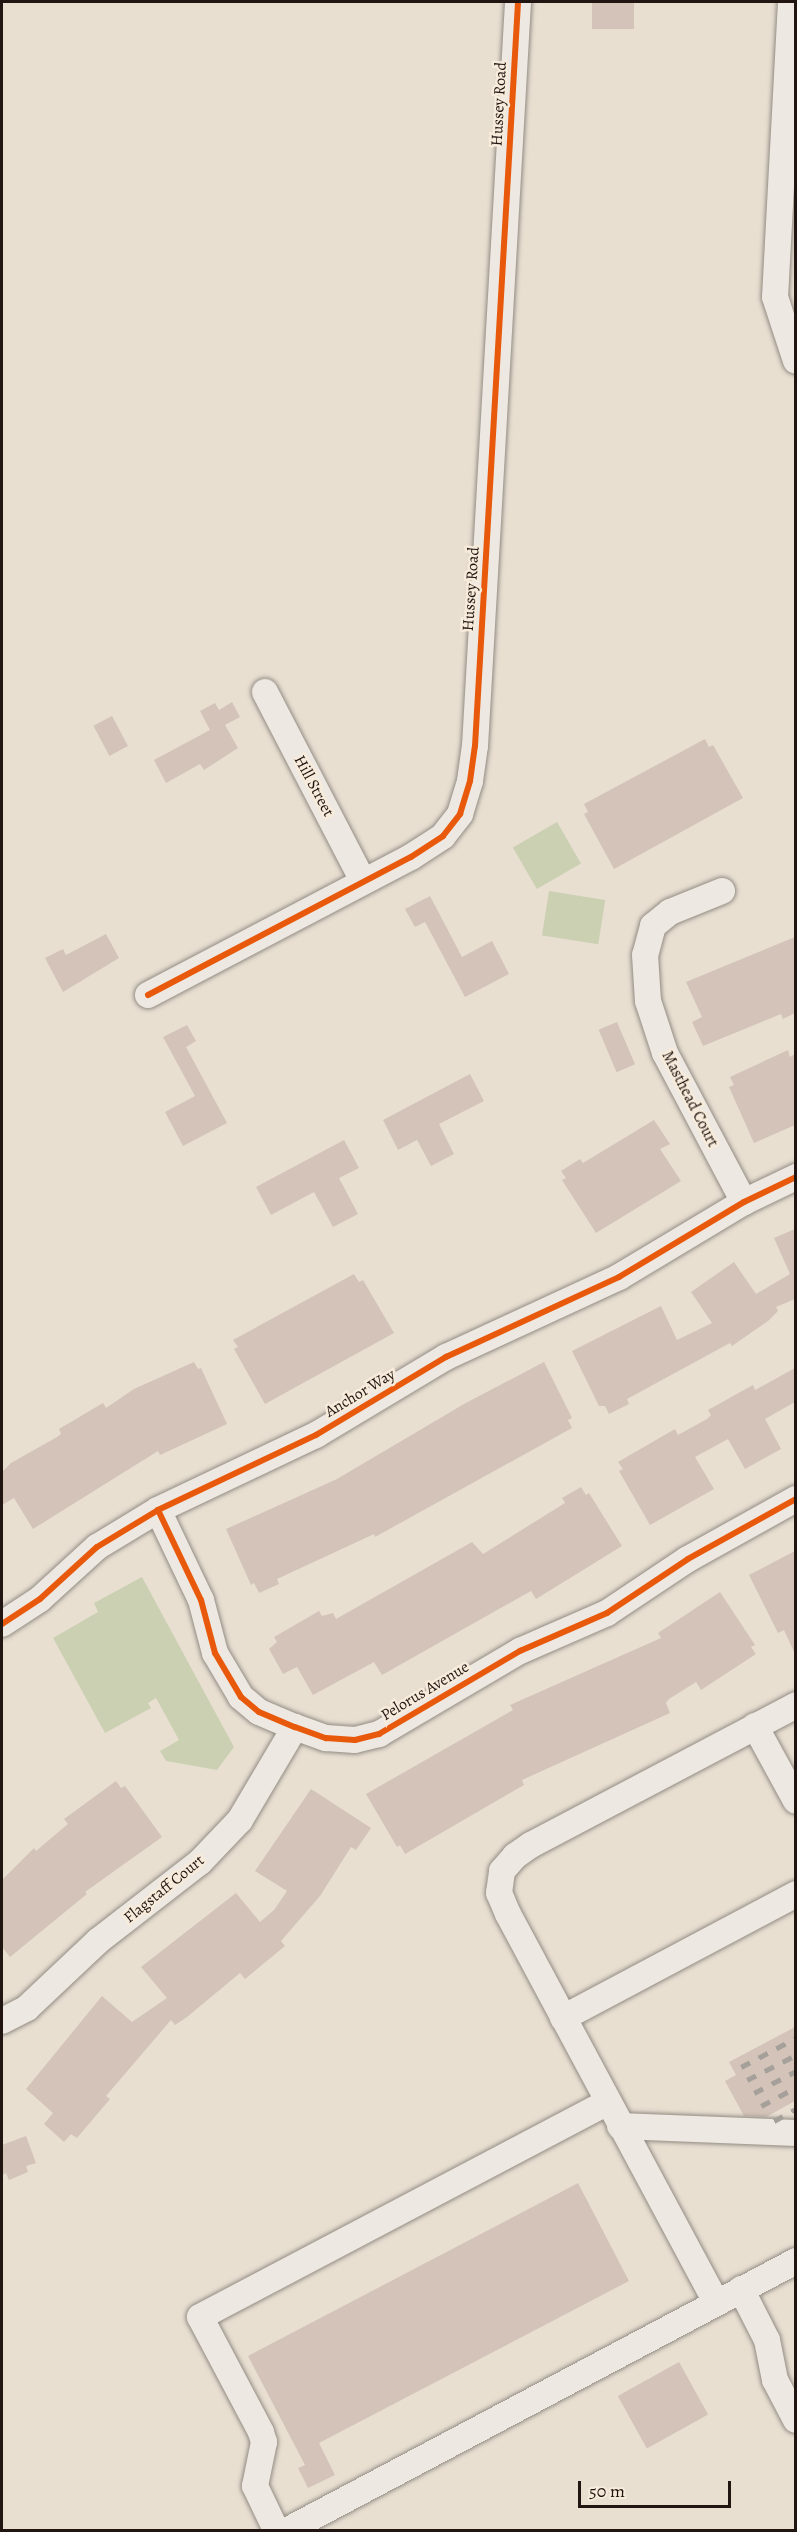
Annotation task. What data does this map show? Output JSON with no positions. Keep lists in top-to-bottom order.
{
  "streets": {
    "street": [
      "Hussey Road",
      "Hill Street",
      "Masthead Court",
      "Anchor Way",
      "Pelorus Avenue",
      "Flagstaff Court"
    ]
  },
  "crossings": [
    ["Hussey Road", "Hill Street"],
    ["Masthead Court", "Anchor Way"],
    ["Anchor Way", "Pelorus Avenue"],
    ["Pelorus Avenue", "Flagstaff Court"]
  ],
  "scale_bar": "50 m"
}
